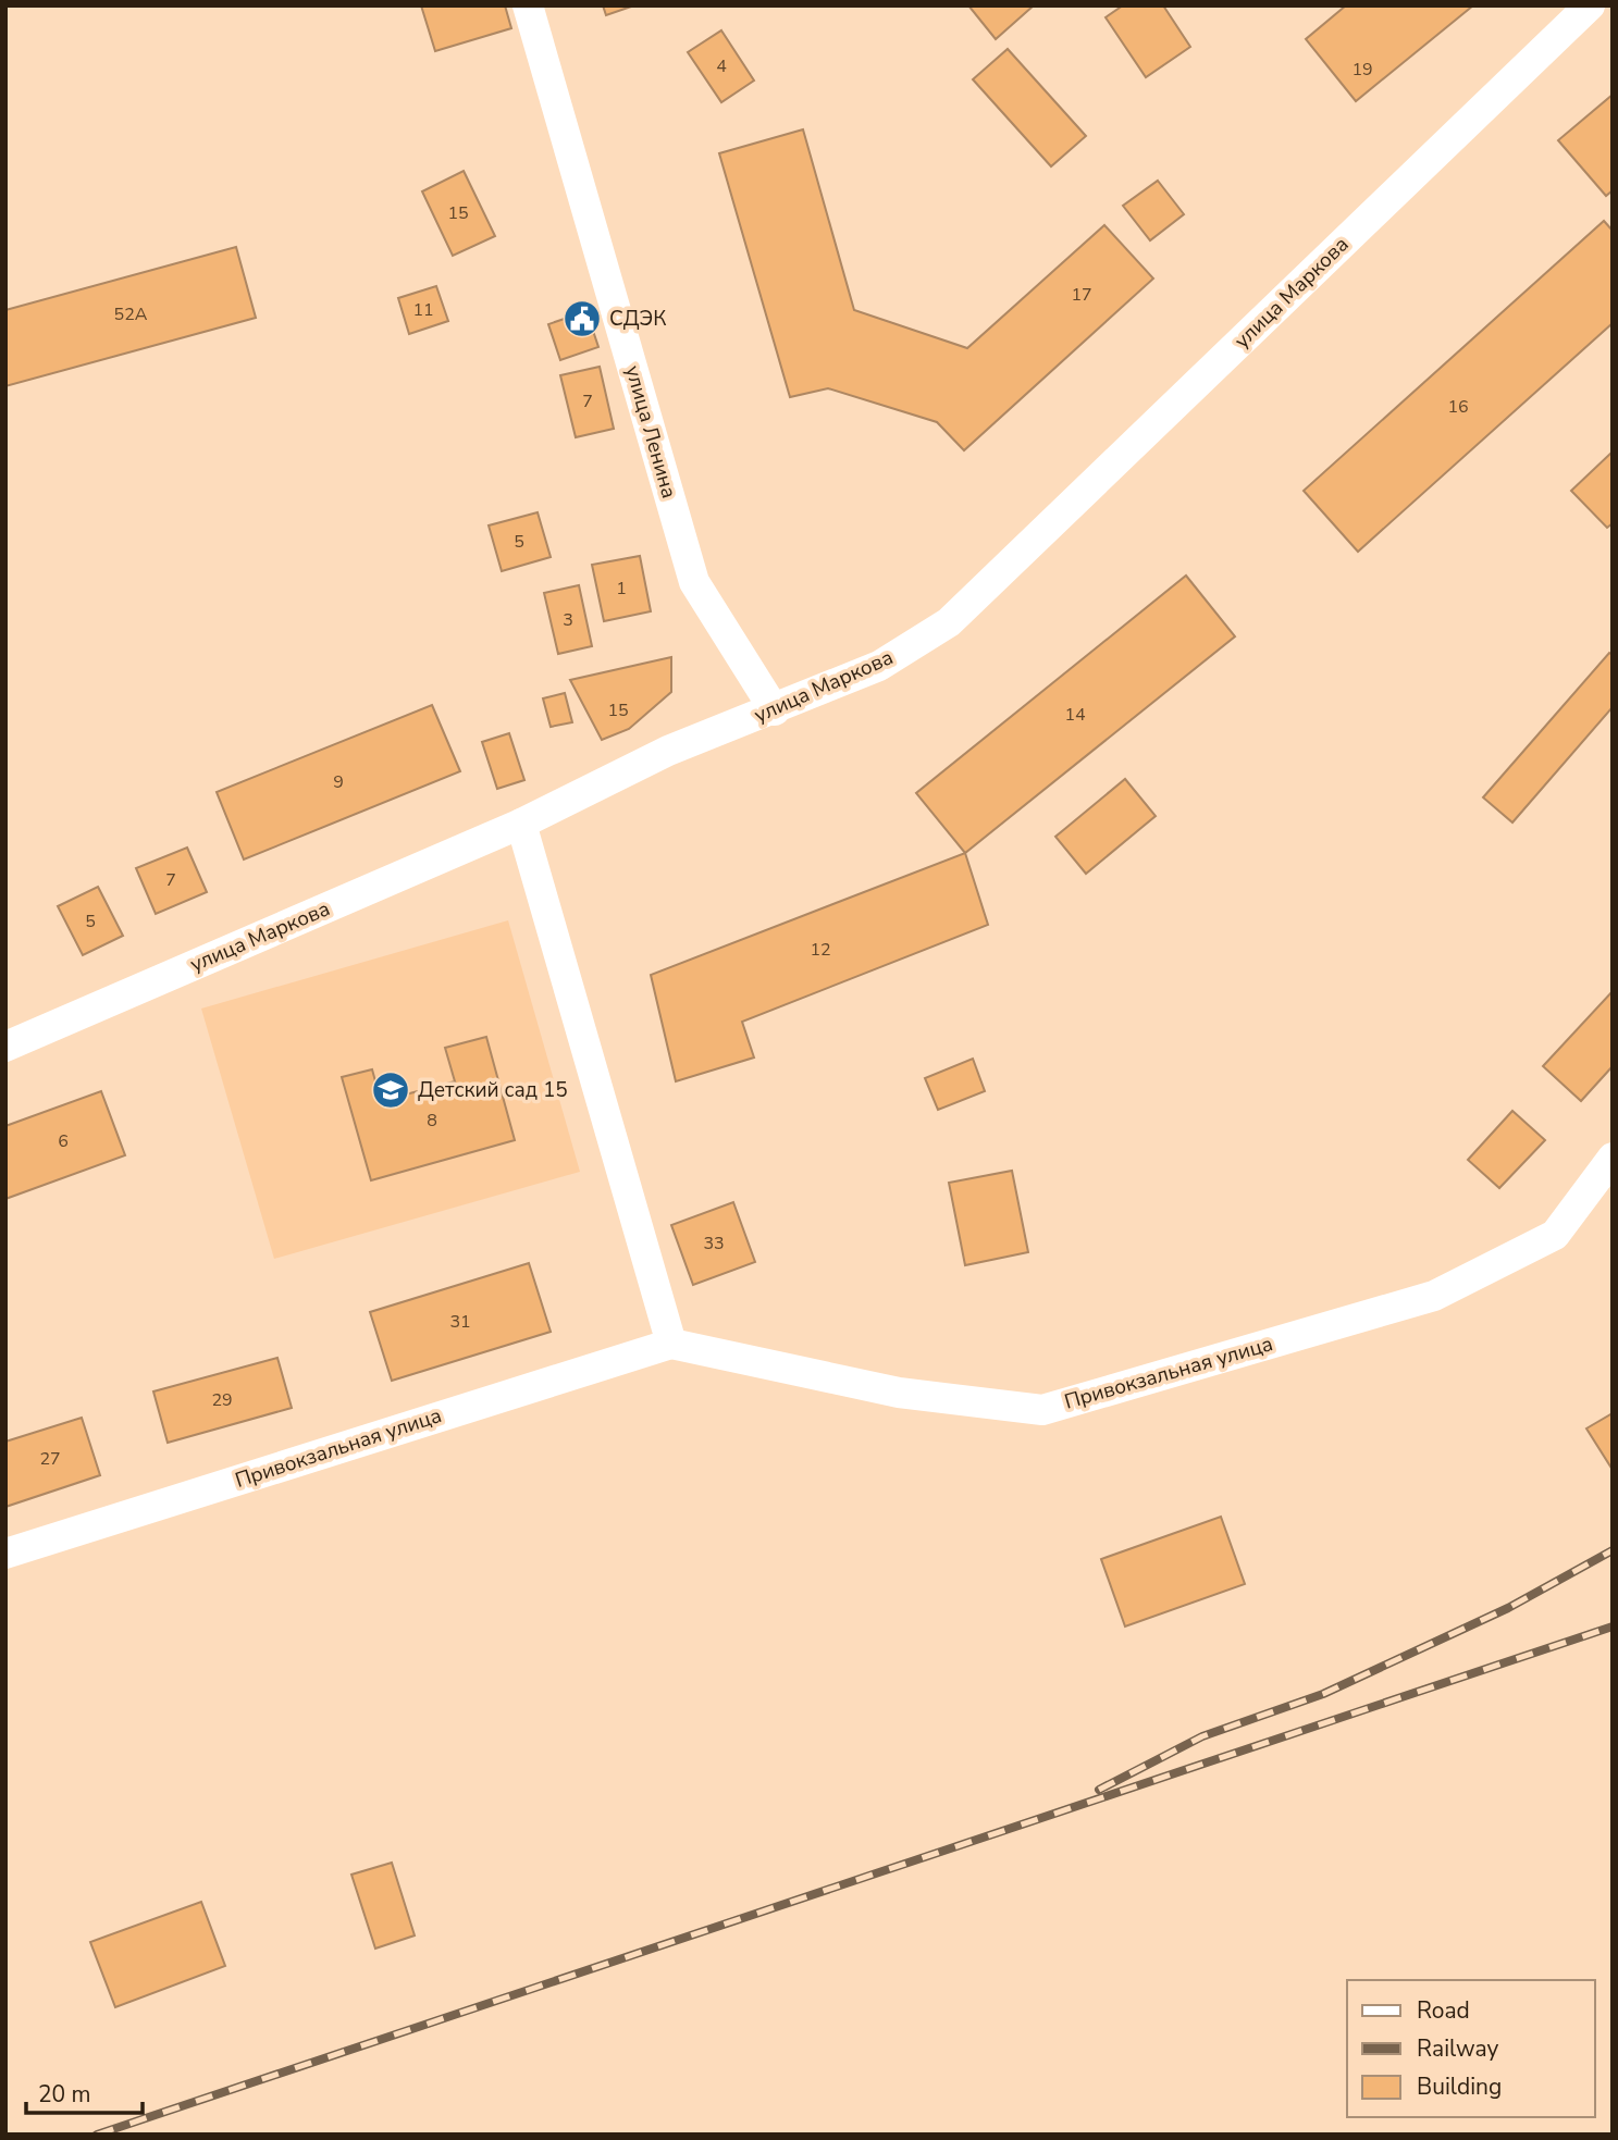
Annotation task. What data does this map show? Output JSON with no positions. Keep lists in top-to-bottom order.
{
  "streets": {
    "street": ["улица Маркова", "улица Ленина", "Привокзальная улица"]
  },
  "crossings": [
    ["улица Маркова", "улица Ленина"]
  ],
  "places": {
    "public building": ["СДЭК"],
    "school or university": ["Детский сад 15"]
  },
  "house_numbers": [
    "4",
    "19",
    "15",
    "17",
    "11",
    "52А",
    "7",
    "16",
    "5",
    "1",
    "3",
    "15",
    "14",
    "9",
    "7",
    "5",
    "12",
    "8",
    "6",
    "33",
    "31",
    "29",
    "27"
  ],
  "legend": ["Road", "Railway", "Building"],
  "scale_bar": "20 m"
}
